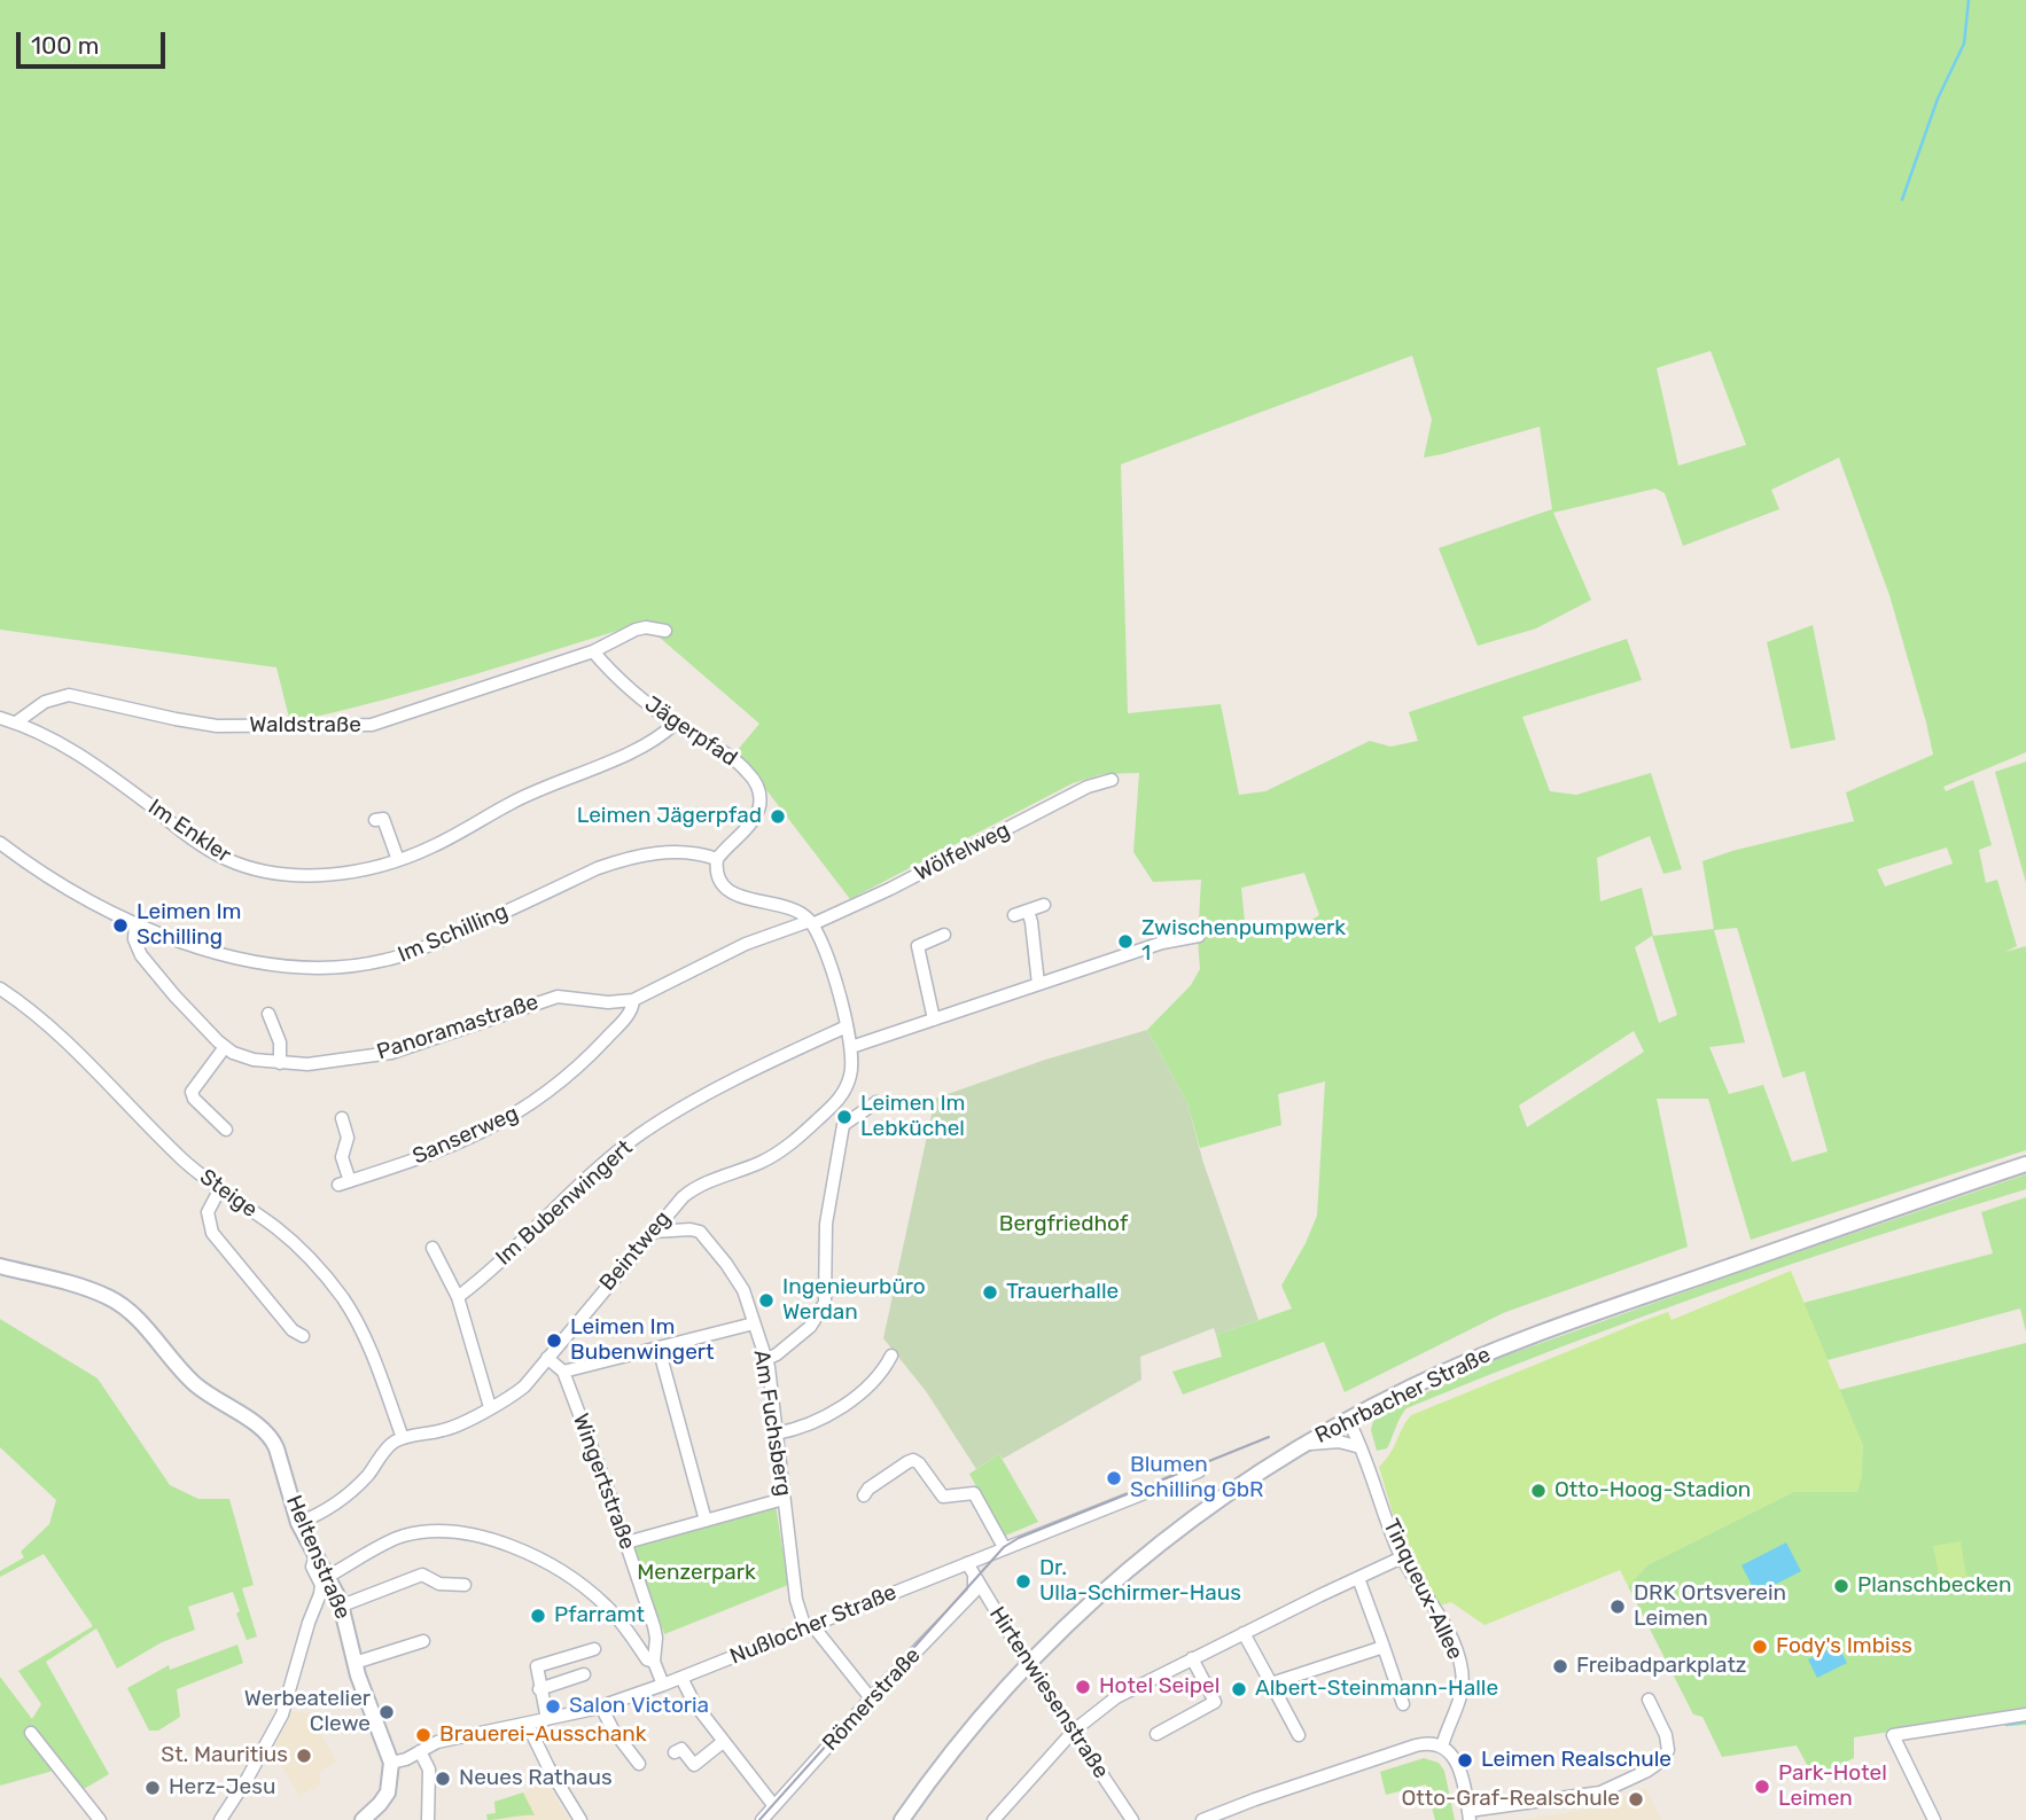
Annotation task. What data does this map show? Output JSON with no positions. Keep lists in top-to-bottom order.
{
  "streets": {
    "main road": ["Rohrbacher Straße", "Heltenstraße"],
    "street": [
      "Waldstraße",
      "Jägerpfad",
      "Im Enkler",
      "Wölfelweg",
      "Im Schilling",
      "Panoramastraße",
      "Sanserweg",
      "Steige",
      "Im Bubenwingert",
      "Beintweg",
      "Am Fuchsberg",
      "Wingertstraße",
      "Tinqueux-Allee",
      "Nußlocher Straße",
      "Hirtenwiesenstraße",
      "Römerstraße"
    ]
  },
  "crossings": [
    ["Waldstraße", "Jägerpfad"],
    ["Waldstraße", "Im Enkler"],
    ["Jägerpfad", "Im Enkler"],
    ["Jägerpfad", "Im Schilling"],
    ["Wölfelweg", "Panoramastraße"],
    ["Wölfelweg", "Beintweg"],
    ["Im Schilling", "Panoramastraße"],
    ["Panoramastraße", "Sanserweg"],
    ["Panoramastraße", "Beintweg"],
    ["Steige", "Beintweg"],
    ["Im Bubenwingert", "Beintweg"],
    ["Beintweg", "Am Fuchsberg"],
    ["Rohrbacher Straße", "Tinqueux-Allee"],
    ["Rohrbacher Straße", "Hirtenwiesenstraße"],
    ["Am Fuchsberg", "Nußlocher Straße"],
    ["Wingertstraße", "Nußlocher Straße"],
    ["Heltenstraße", "Nußlocher Straße"],
    ["Nußlocher Straße", "Hirtenwiesenstraße"],
    ["Hirtenwiesenstraße", "Römerstraße"]
  ],
  "parks": ["Bergfriedhof", "Menzerpark"],
  "places": [
    "Leimen Jägerpfad",
    "Leimen Im Schilling",
    "Zwischenpumpwerk 1",
    "Leimen Im Lebküchel",
    "Trauerhalle",
    "Ingenieurbüro Werdan",
    "Leimen Im Bubenwingert",
    "Blumen Schilling GbR",
    "Otto-Hoog-Stadion",
    "Dr. Ulla-Schirmer-Haus",
    "Planschbecken",
    "DRK Ortsverein Leimen",
    "Pfarramt",
    "Fody's Imbiss",
    "Freibadparkplatz",
    "Hotel Seipel",
    "Albert-Steinmann-Halle",
    "Salon Victoria",
    "Werbeatelier Clewe",
    "Brauerei-Ausschank",
    "St. Mauritius",
    "Leimen Realschule",
    "Neues Rathaus",
    "Park-Hotel Leimen",
    "Herz-Jesu",
    "Otto-Graf-Realschule"
  ],
  "scale_bar": "100 m"
}
